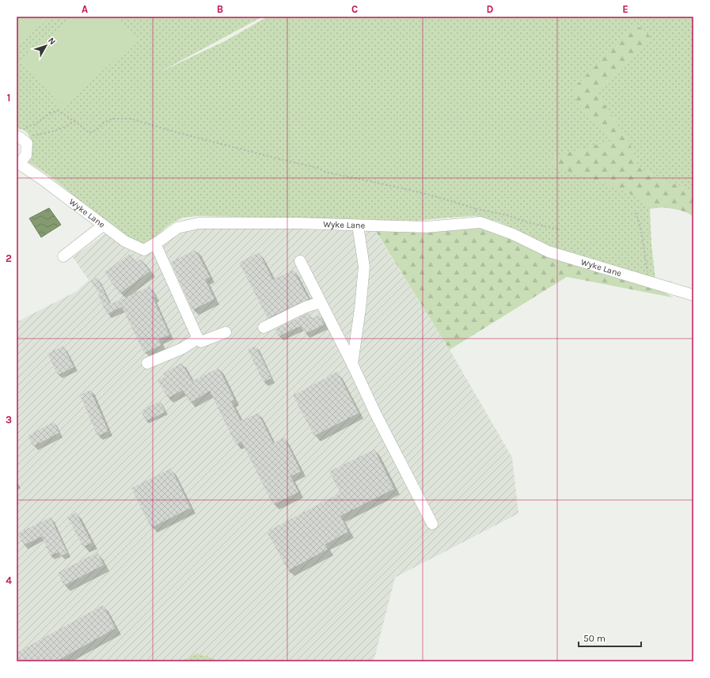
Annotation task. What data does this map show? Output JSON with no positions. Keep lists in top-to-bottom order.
{
  "streets": {
    "street": ["Wyke Lane"]
  },
  "scale_bar": "50 m",
  "north": "top right",
  "grid": {
    "columns": [
      "A",
      "B",
      "C",
      "D",
      "E"
    ],
    "rows": [
      "1",
      "2",
      "3",
      "4"
    ]
  }
}
